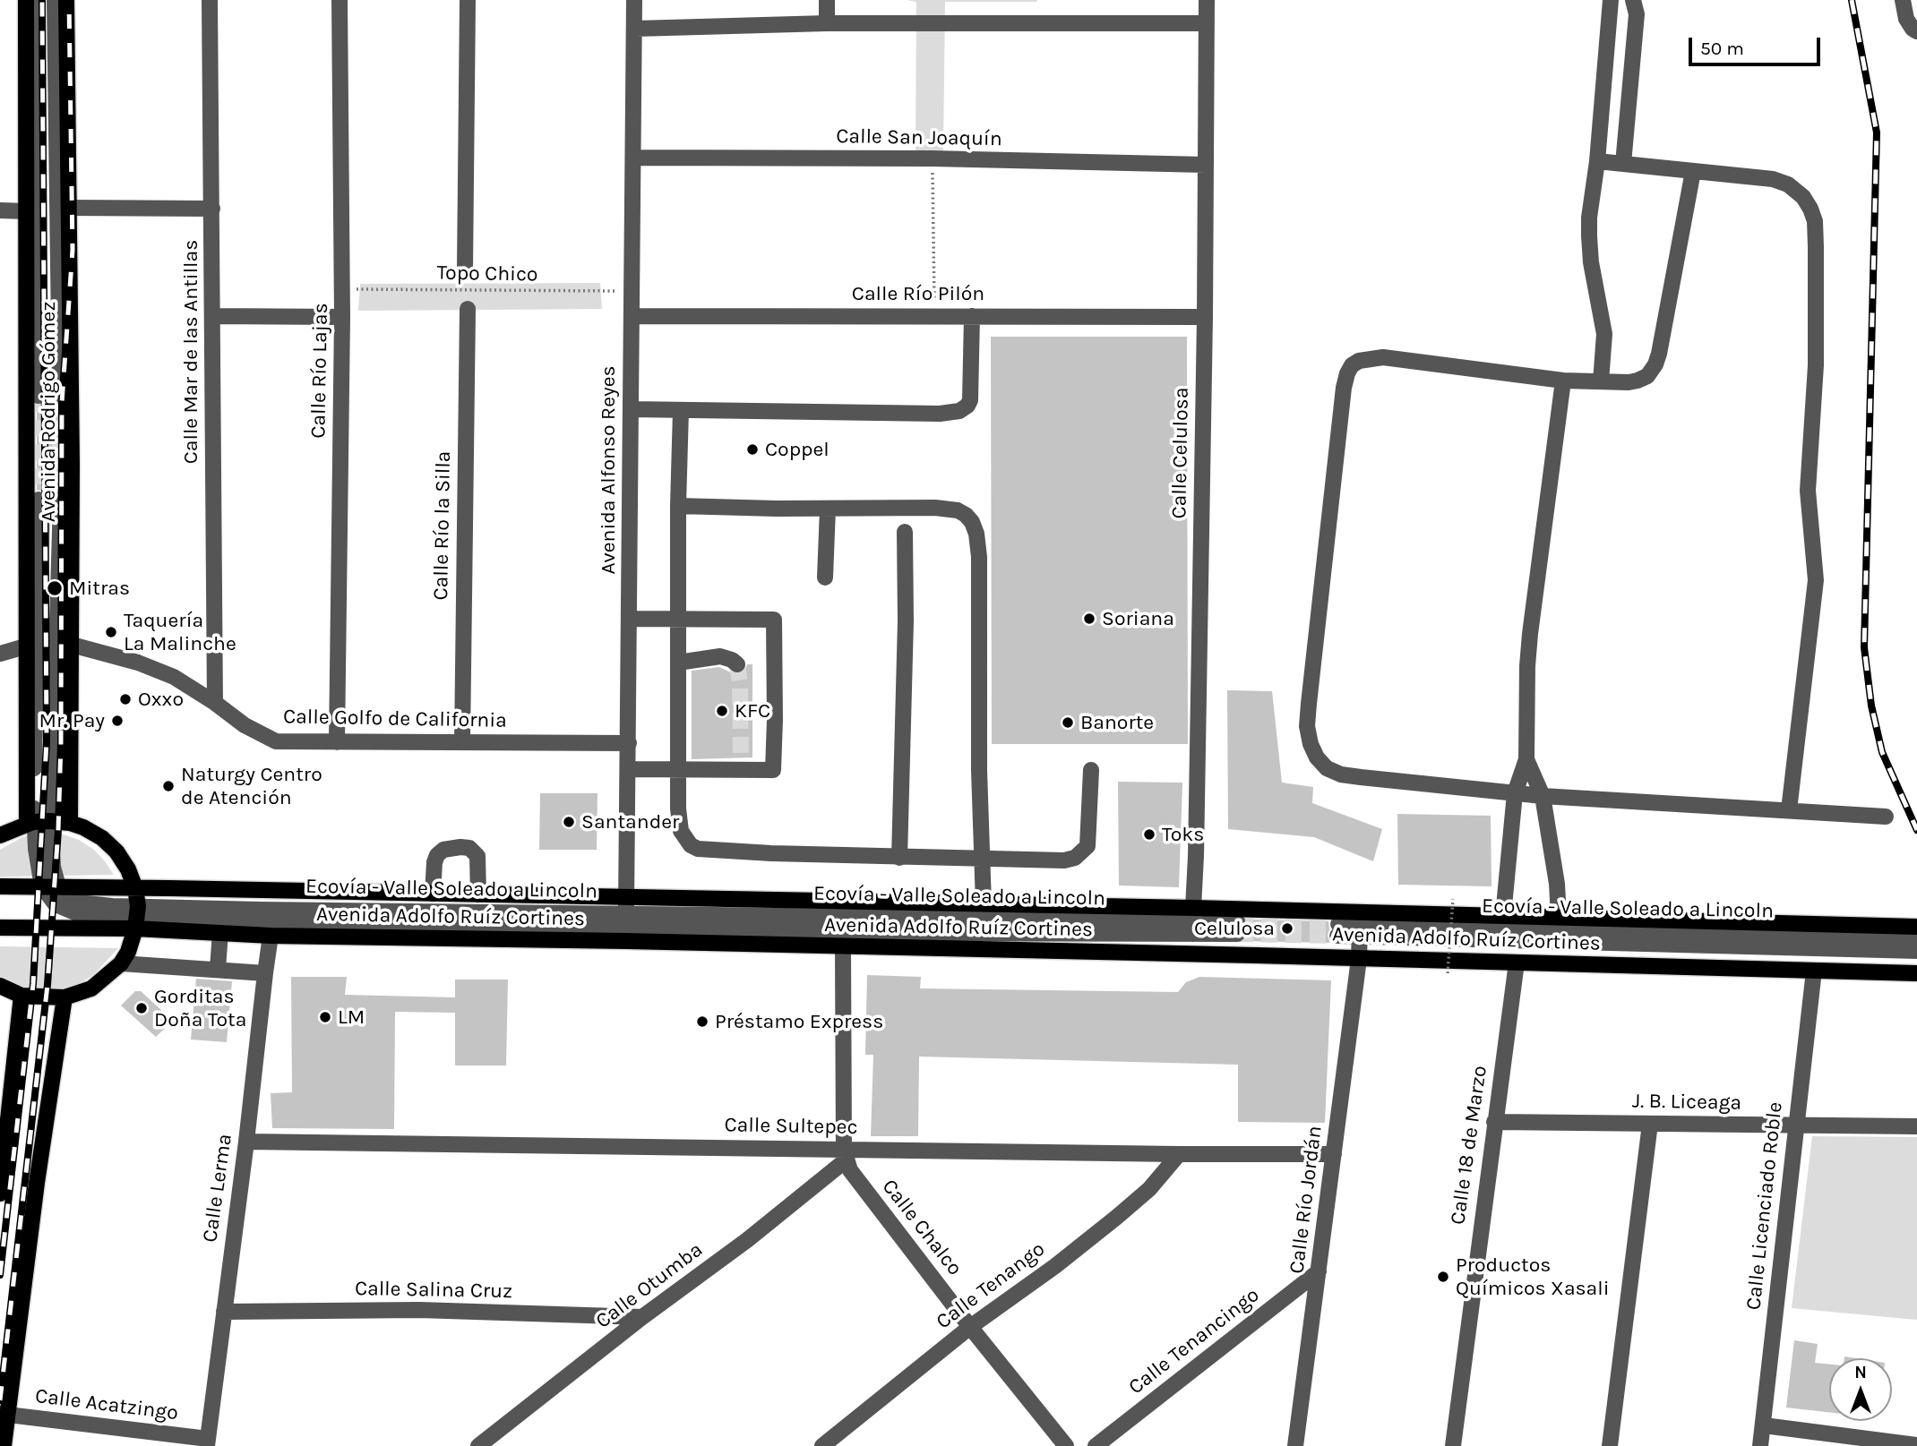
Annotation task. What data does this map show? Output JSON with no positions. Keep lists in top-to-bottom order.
{
  "streets": {
    "main road": ["Avenida Rodrigo Gómez", "Avenida Adolfo Ruíz Cortines"],
    "street": [
      "Calle San Joaquín",
      "Calle Río Pilón",
      "Calle Mar de las Antillas",
      "Calle Río Lajas",
      "Calle Celulosa",
      "Avenida Alfonso Reyes",
      "Calle Río la Silla",
      "Calle Golfo de California",
      "Ecovía - Valle Soleado a Lincoln",
      "J. B. Liceaga",
      "Calle Sultepec",
      "Calle 18 de Marzo",
      "Calle Lerma",
      "Calle Río Jordán",
      "Calle Licenciado Roble",
      "Calle Chalco",
      "Calle Otumba",
      "Calle Tenango",
      "Calle Salina Cruz",
      "Calle Tenancingo",
      "Calle Acatzingo"
    ],
    "path": ["Topo Chico"]
  },
  "crossings": [
    ["Calle San Joaquín", "Calle Celulosa"],
    ["Calle San Joaquín", "Avenida Alfonso Reyes"],
    ["Topo Chico", "Calle Río Lajas"],
    ["Topo Chico", "Avenida Alfonso Reyes"],
    ["Calle Río Pilón", "Calle Celulosa"],
    ["Calle Río Pilón", "Avenida Alfonso Reyes"],
    ["Calle Mar de las Antillas", "Calle Golfo de California"],
    ["Calle Río Lajas", "Calle Golfo de California"],
    ["Avenida Rodrigo Gómez", "Calle Golfo de California"],
    ["Calle Celulosa", "Avenida Adolfo Ruíz Cortines"],
    ["Avenida Alfonso Reyes", "Calle Golfo de California"],
    ["Avenida Alfonso Reyes", "Ecovía - Valle Soleado a Lincoln"],
    ["Avenida Alfonso Reyes", "Avenida Adolfo Ruíz Cortines"],
    ["Calle Río la Silla", "Calle Golfo de California"],
    ["Ecovía - Valle Soleado a Lincoln", "Avenida Adolfo Ruíz Cortines"],
    ["Ecovía - Valle Soleado a Lincoln", "Calle Río Jordán"],
    ["Avenida Adolfo Ruíz Cortines", "Calle 18 de Marzo"],
    ["Avenida Adolfo Ruíz Cortines", "Calle Lerma"],
    ["Avenida Adolfo Ruíz Cortines", "Calle Río Jordán"],
    ["Avenida Adolfo Ruíz Cortines", "Calle Licenciado Roble"],
    ["J. B. Liceaga", "Calle 18 de Marzo"],
    ["J. B. Liceaga", "Calle Licenciado Roble"],
    ["Calle Sultepec", "Calle Lerma"],
    ["Calle Sultepec", "Calle Río Jordán"],
    ["Calle Sultepec", "Calle Chalco"],
    ["Calle Sultepec", "Calle Otumba"],
    ["Calle Sultepec", "Calle Tenango"],
    ["Calle Lerma", "Calle Salina Cruz"],
    ["Calle Lerma", "Calle Acatzingo"],
    ["Calle Río Jordán", "Calle Tenancingo"],
    ["Calle Chalco", "Calle Otumba"],
    ["Calle Chalco", "Calle Tenango"],
    ["Calle Otumba", "Calle Salina Cruz"]
  ],
  "places": [
    "Coppel",
    "Mitras",
    "Soriana",
    "Taquería La Malinche",
    "Oxxo",
    "KFC",
    "Mr. Pay",
    "Banorte",
    "Naturgy Centro de Atención",
    "Santander",
    "Toks",
    "Celulosa",
    "Gorditas Doña Tota",
    "LM",
    "Préstamo Express",
    "Productos Químicos Xasali"
  ],
  "scale_bar": "50 m",
  "north": "top"
}
